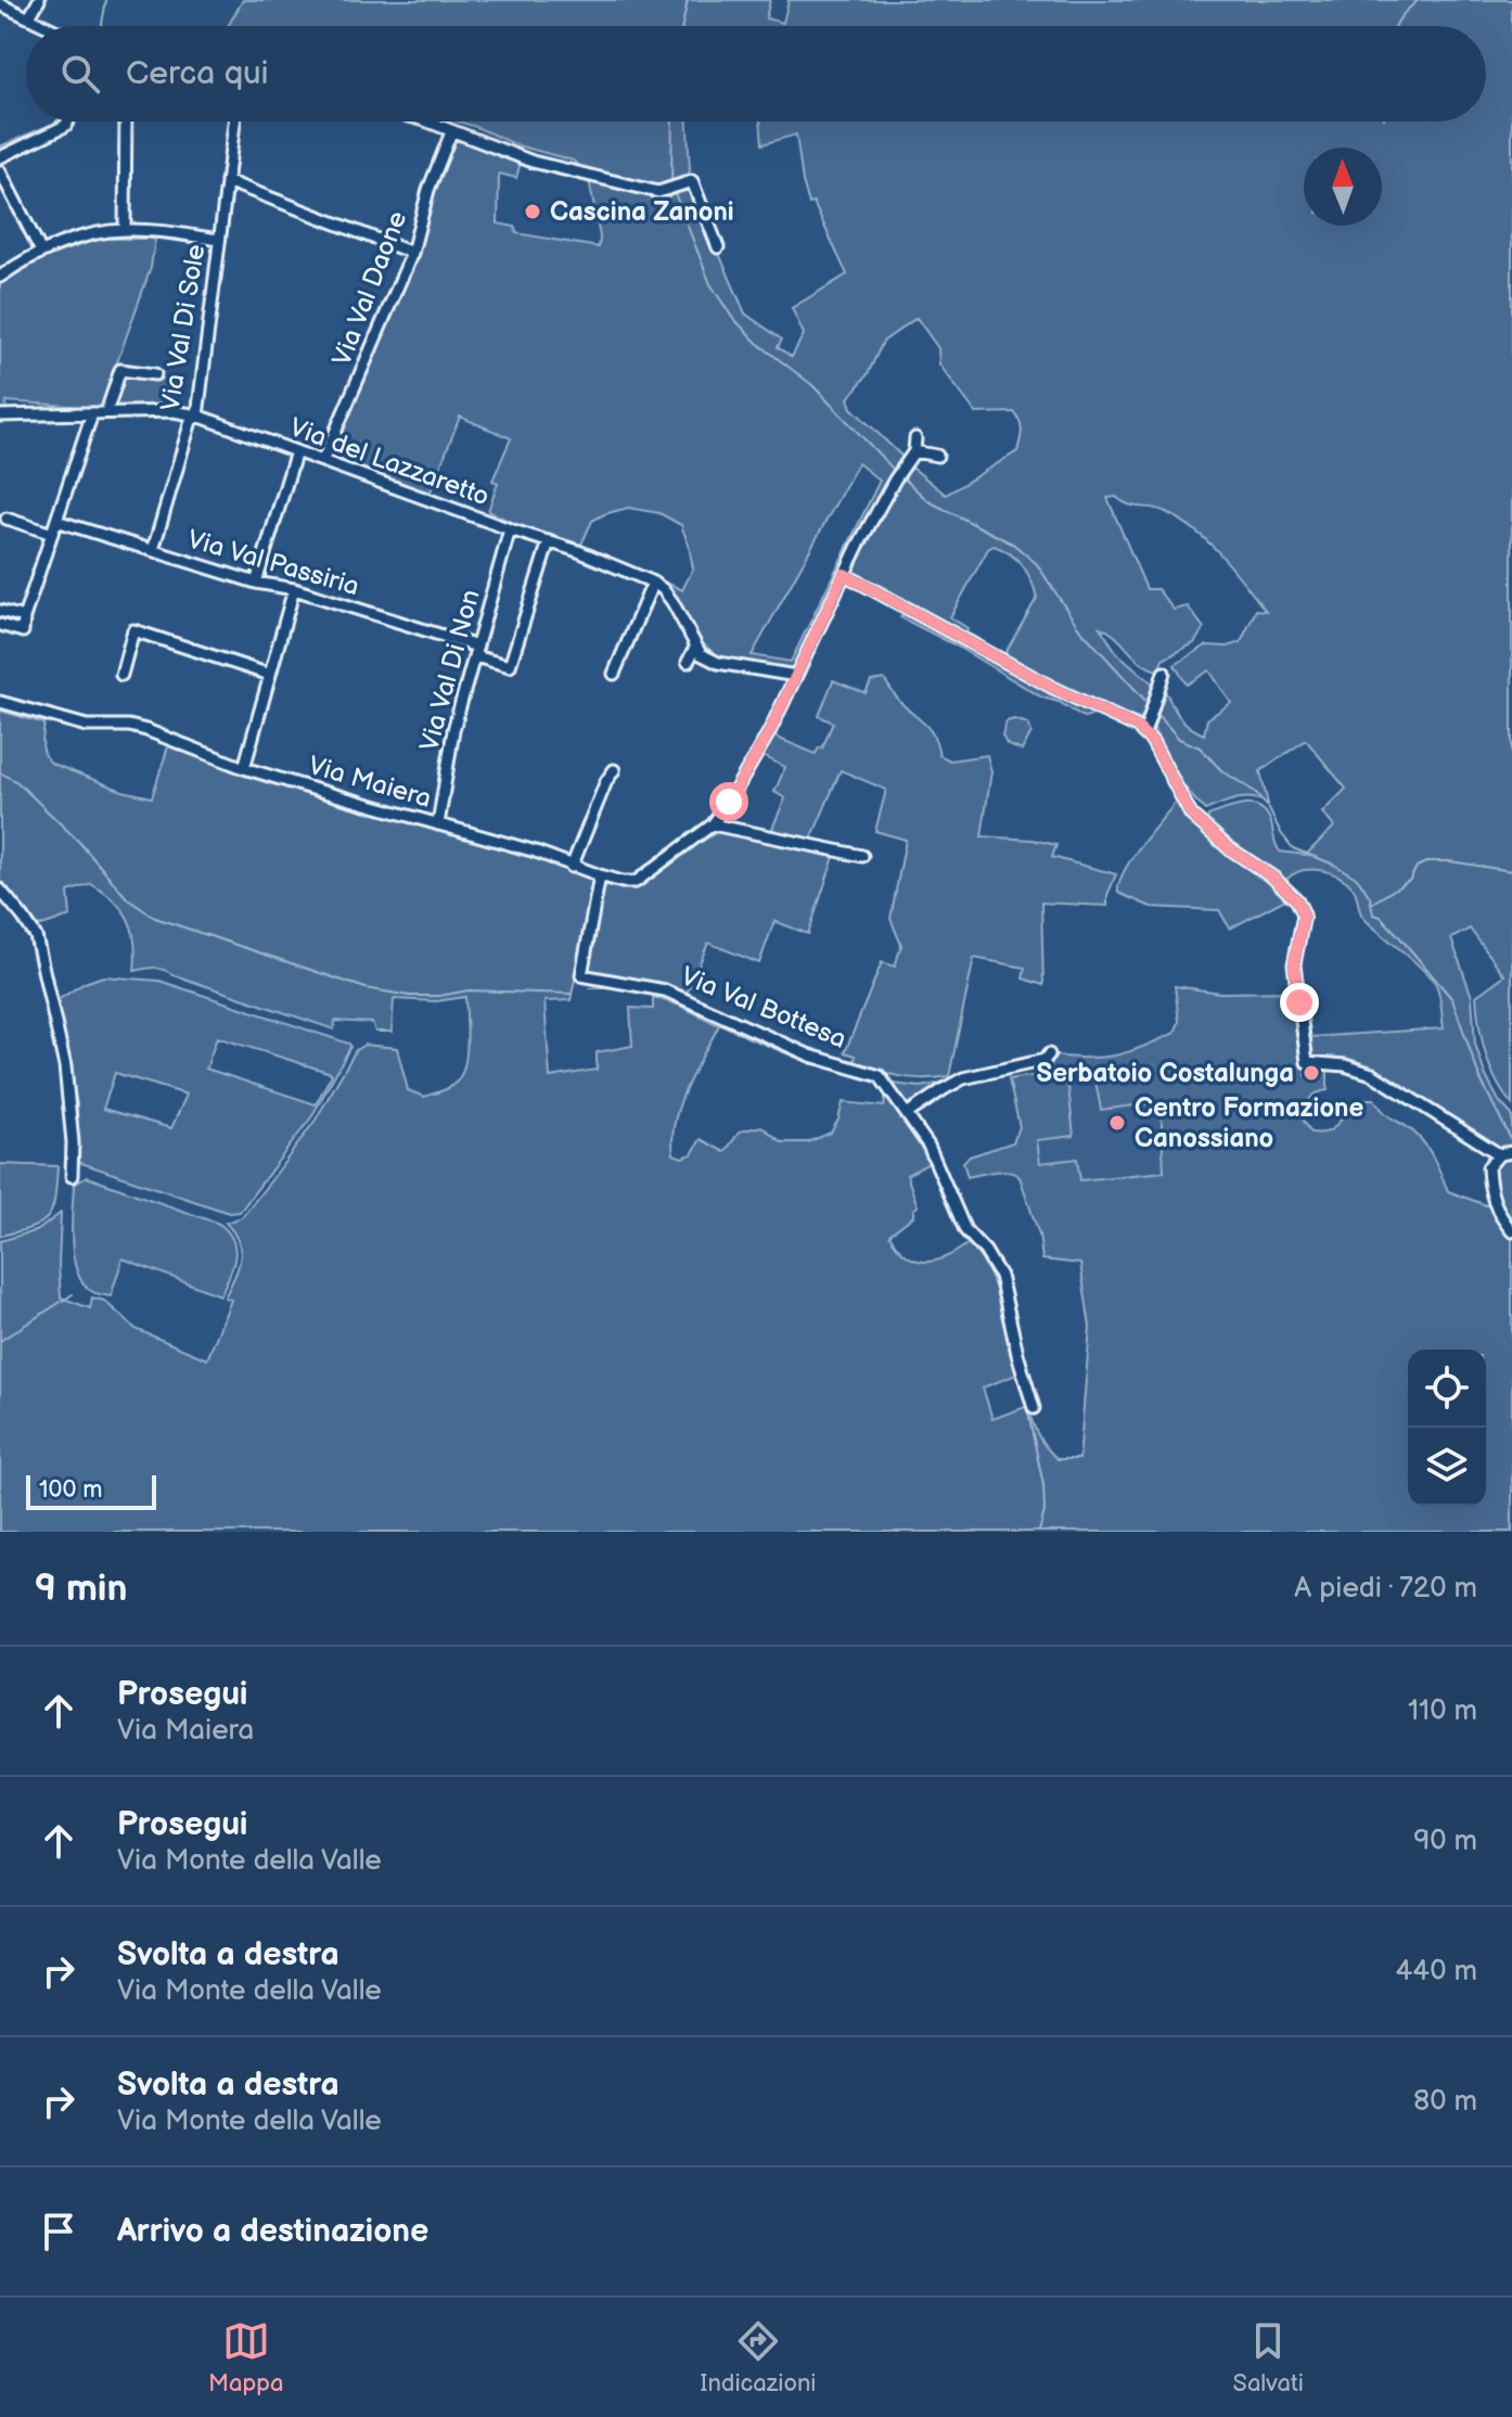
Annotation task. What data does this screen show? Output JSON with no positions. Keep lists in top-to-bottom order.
{
  "streets": {
    "street": [
      "Via Val Daone",
      "Via Val Di Sole",
      "Via del Lazzaretto",
      "Via Val Passiria",
      "Via Val Di Non",
      "Via Maiera",
      "Via Val Bottesa"
    ]
  },
  "crossings": [
    ["Via Val Daone", "Via del Lazzaretto"],
    ["Via Val Di Sole", "Via del Lazzaretto"],
    ["Via Val Di Sole", "Via Val Passiria"],
    ["Via del Lazzaretto", "Via Val Passiria"],
    ["Via del Lazzaretto", "Via Val Di Non"],
    ["Via Val Passiria", "Via Val Di Non"],
    ["Via Val Di Non", "Via Maiera"],
    ["Via Maiera", "Via Val Bottesa"]
  ],
  "places": ["Cascina Zanoni", "Serbatoio Costalunga", "Centro Formazione Canossiano"],
  "scale_bar": "100 m",
  "north": "top",
  "page": {
    "search": "Cerca qui",
    "scale": "100 m",
    "heading": ["9 min", "A piedi · 720 m"],
    "list": [
      ["Prosegui", "Via Maiera", "110 m"],
      ["Prosegui", "Via Monte della Valle", "90 m"],
      ["Svolta a destra", "Via Monte della Valle", "440 m"],
      ["Svolta a destra", "Via Monte della Valle", "80 m"],
      "Arrivo a destinazione"
    ],
    "nav": ["Mappa", "Indicazioni", "Salvati"]
  }
}
